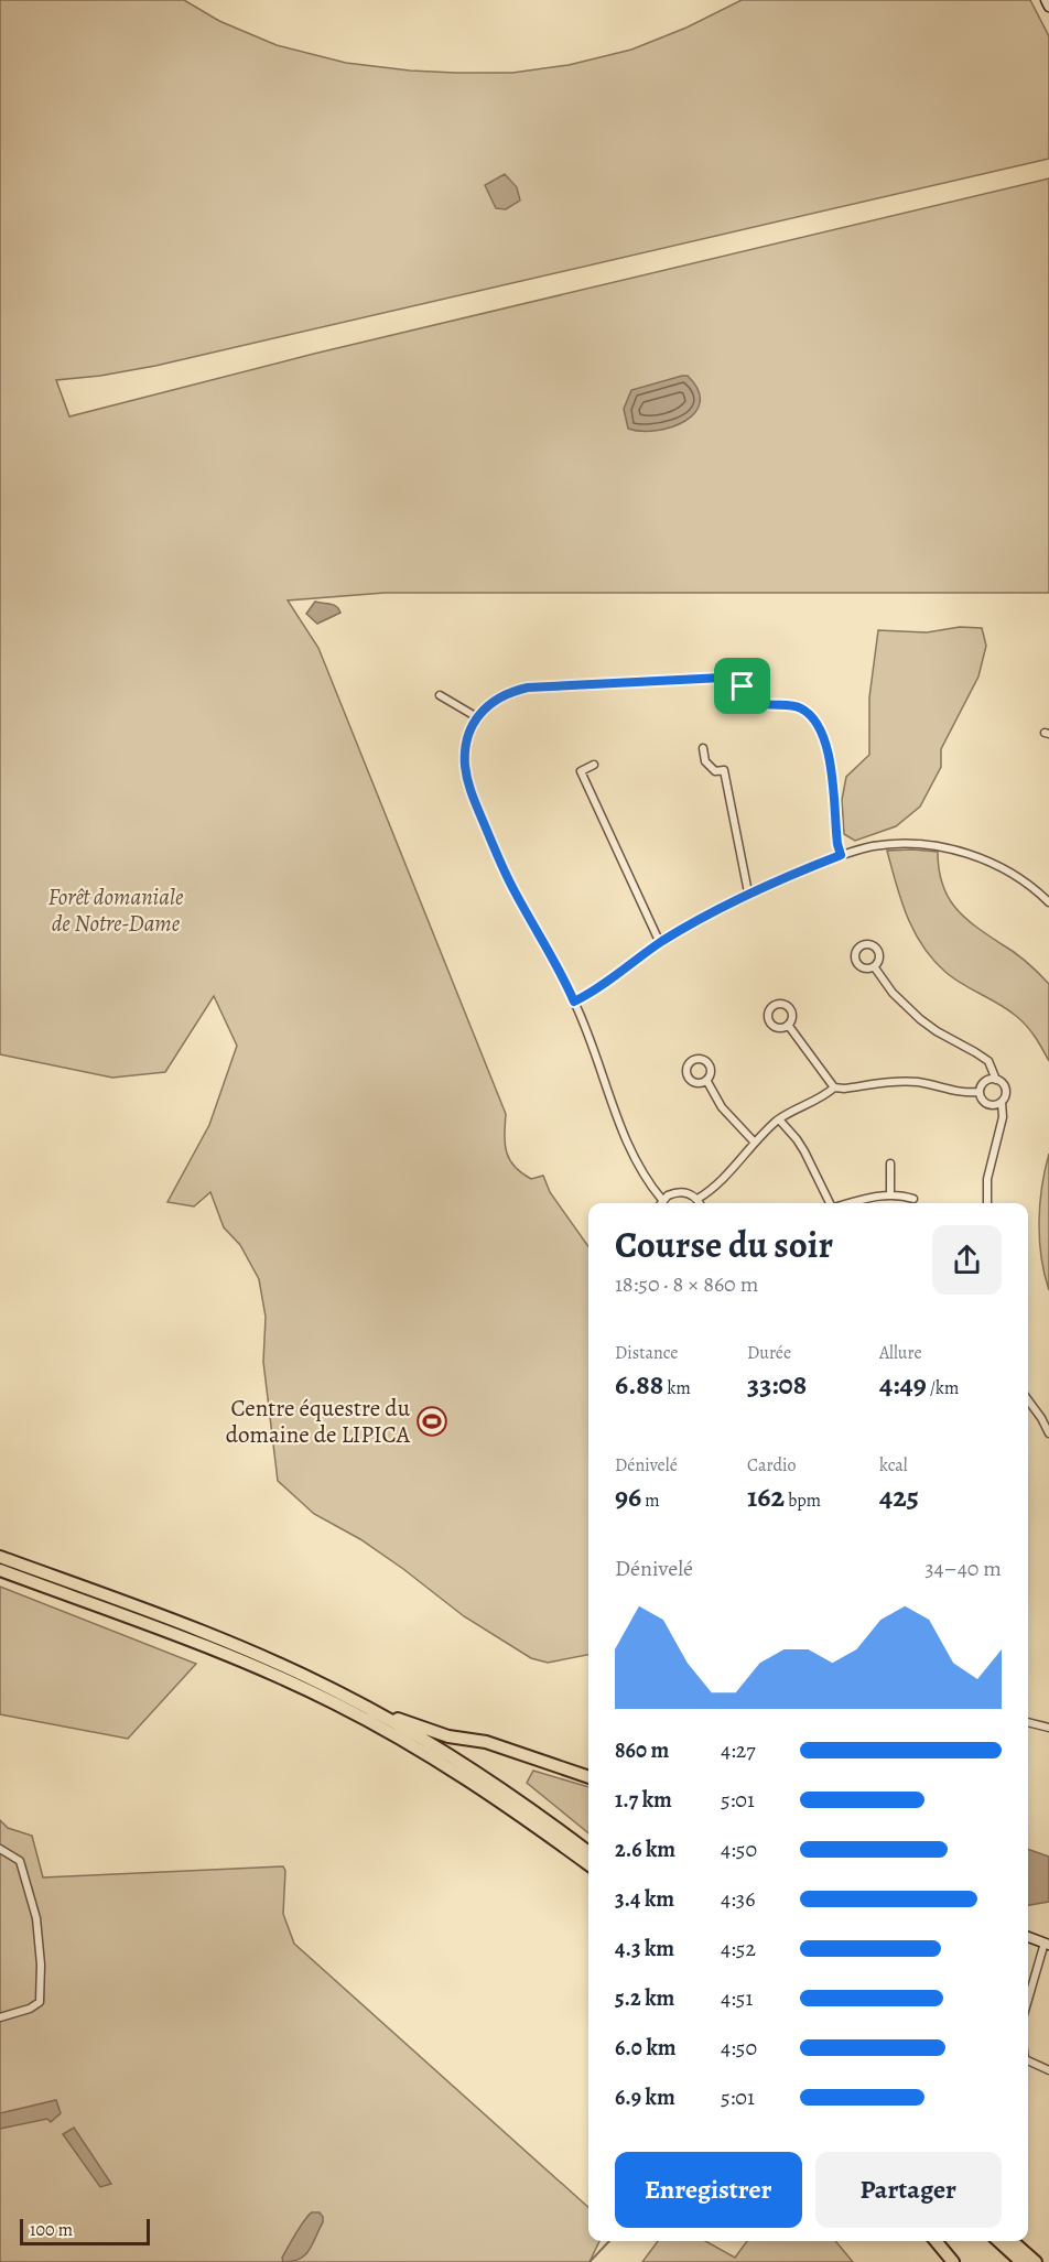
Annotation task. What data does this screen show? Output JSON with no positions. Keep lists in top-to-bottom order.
{
  "parks": ["Forêt domaniale de Notre-Dame"],
  "places": {
    "sports": ["Centre équestre du domaine de LIPICA"]
  },
  "scale_bar": "100 m",
  "page": {
    "heading": ["Course du soir", "18:50 · 8 × 860 m"],
    "stats": [
      ["Distance", "6.88 km"],
      ["Durée", "33:08"],
      ["Allure", "4:49 /km"],
      ["Dénivelé", "96 m"],
      ["Cardio", "162 bpm"],
      ["kcal", "425"]
    ],
    "chart": ["Dénivelé", "34–40 m"],
    "list": [
      {
        "name": "860 m",
        "note": "4:27"
      },
      {
        "name": "1.7 km",
        "note": "5:01"
      },
      {
        "name": "2.6 km",
        "note": "4:50"
      },
      {
        "name": "3.4 km",
        "note": "4:36"
      },
      {
        "name": "4.3 km",
        "note": "4:52"
      },
      {
        "name": "5.2 km",
        "note": "4:51"
      },
      {
        "name": "6.0 km",
        "note": "4:50"
      },
      {
        "name": "6.9 km",
        "note": "5:01"
      }
    ],
    "buttons": ["Enregistrer", "Partager"],
    "scale": "100 m"
  }
}
